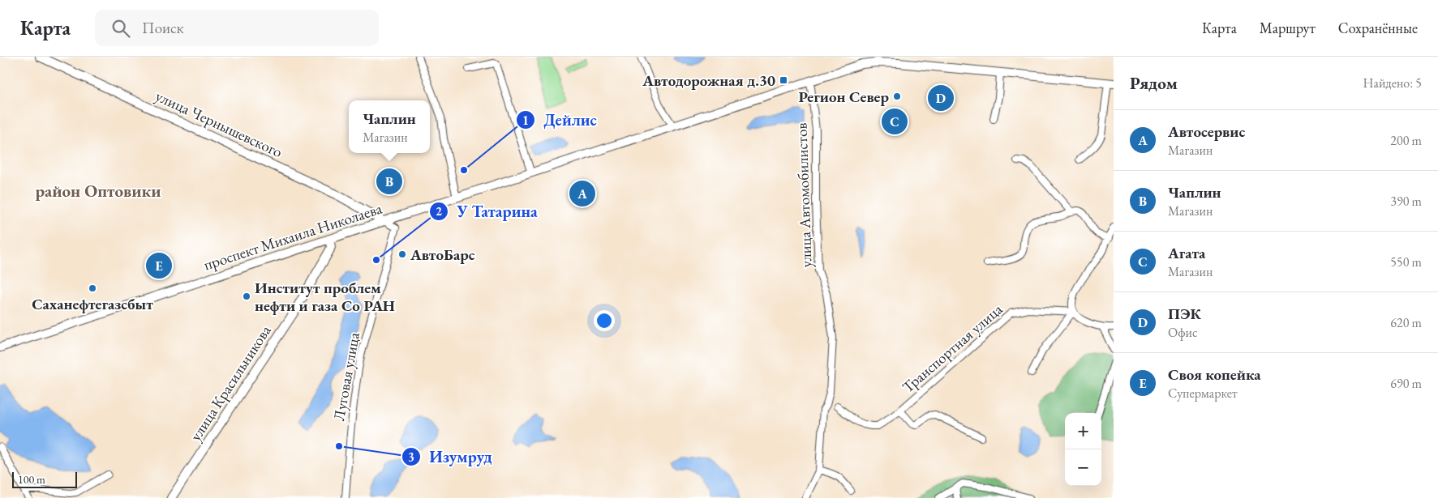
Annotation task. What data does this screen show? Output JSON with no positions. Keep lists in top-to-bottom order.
{
  "streets": {
    "main road": ["улица Чернышевского", "проспект Михаила Николаева", "улица Красильникова"],
    "street": ["улица Автомобилистов", "Транспортная улица", "Луговая улица"]
  },
  "crossings": [
    ["улица Чернышевского", "проспект Михаила Николаева"],
    ["улица Чернышевского", "Луговая улица"],
    ["улица Автомобилистов", "проспект Михаила Николаева"],
    ["проспект Михаила Николаева", "Луговая улица"],
    ["проспект Михаила Николаева", "улица Красильникова"]
  ],
  "districts": ["район Оптовики"],
  "places": {
    "transit": ["Автодорожная д.30"],
    "other": [
      "Регион Север",
      "Дейлис",
      "АвтоБарс",
      "У Татарина",
      "Саханефтегазсбыт",
      "Институт проблем нефти и газа Со РАН",
      "Изумруд"
    ]
  },
  "scale_bar": "100 m",
  "page": {
    "header": "Карта",
    "search": "Поиск",
    "nav": ["Карта", "Маршрут", "Сохранённые"],
    "heading": ["Рядом", "Найдено: 5"],
    "pins": [
      "D",
      "C",
      "B",
      "A",
      "E"
    ],
    "popup": ["Чаплин", "Магазин"],
    "list": [
      {
        "mark": "A",
        "name": "Автосервис",
        "note": "Магазин",
        "value": "200 m"
      },
      {
        "mark": "B",
        "name": "Чаплин",
        "note": "Магазин",
        "value": "390 m"
      },
      {
        "mark": "C",
        "name": "Агата",
        "note": "Магазин",
        "value": "550 m"
      },
      {
        "mark": "D",
        "name": "ПЭК",
        "note": "Офис",
        "value": "620 m"
      },
      {
        "mark": "E",
        "name": "Своя копейка",
        "note": "Супермаркет",
        "value": "690 m"
      }
    ],
    "map_buttons": ["+", "−"],
    "scale": "100 m"
  }
}
